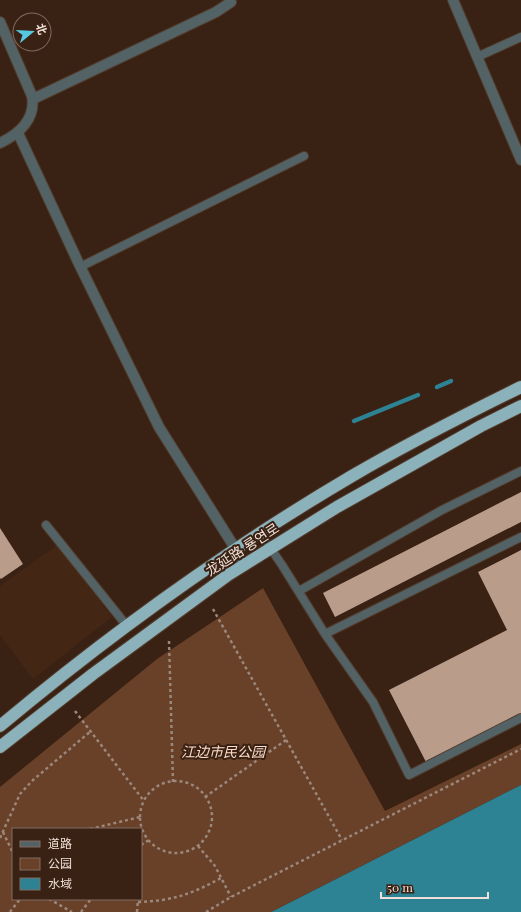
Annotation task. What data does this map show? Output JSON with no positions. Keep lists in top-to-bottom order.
{
  "streets": {
    "highway": ["龙延路 룡연로"]
  },
  "parks": ["江边市民公园"],
  "legend": ["道路", "公园", "水域"],
  "scale_bar": "50 m",
  "north": "right"
}
